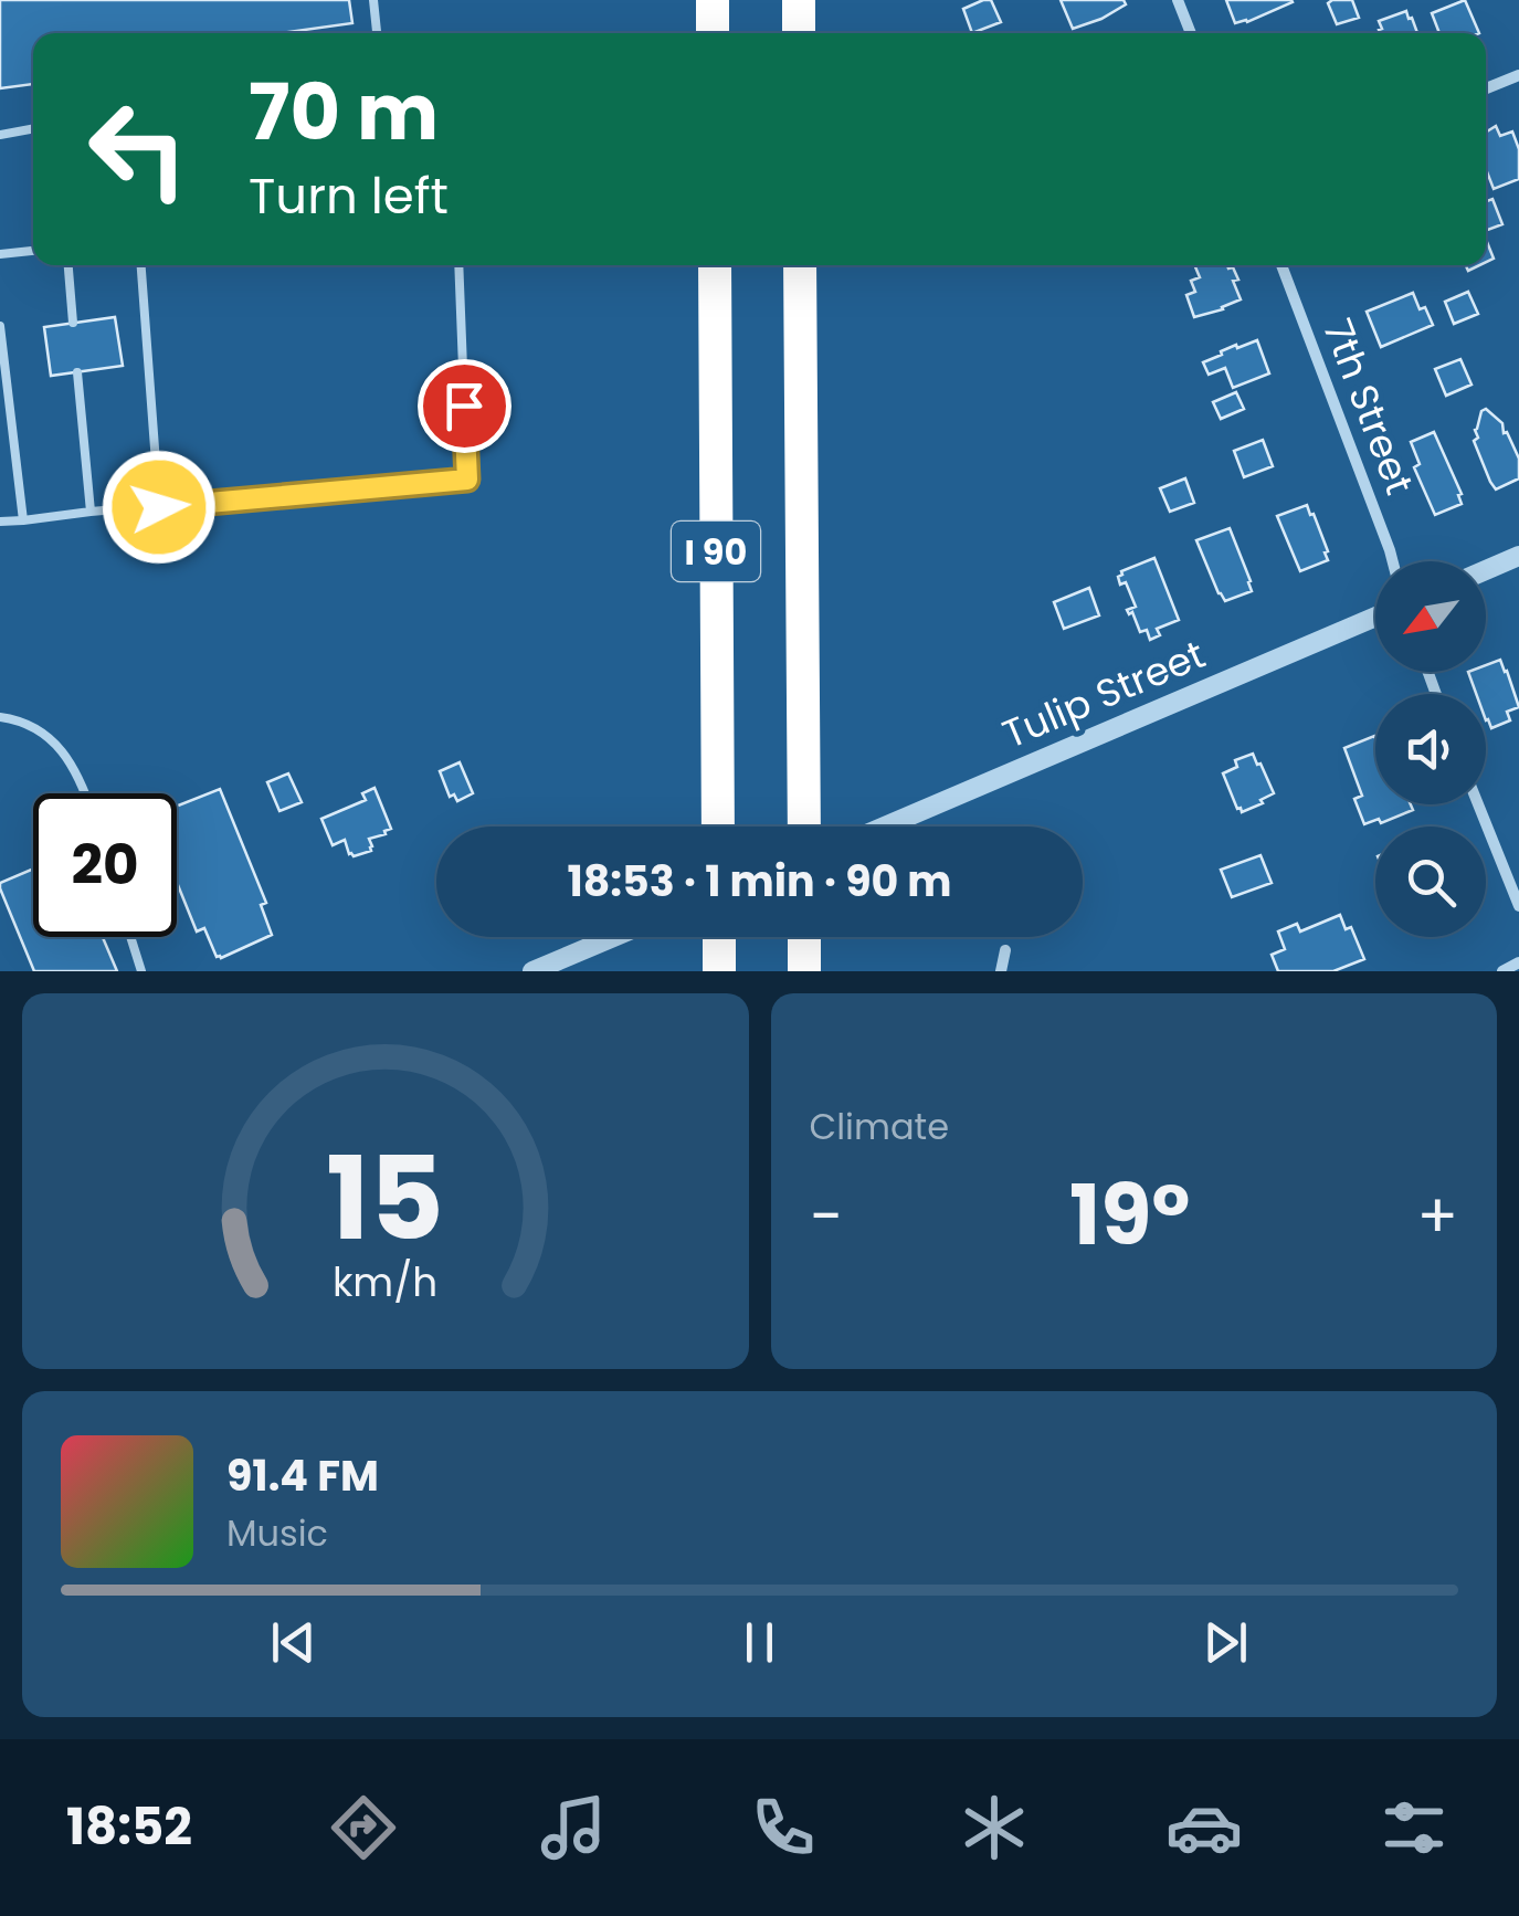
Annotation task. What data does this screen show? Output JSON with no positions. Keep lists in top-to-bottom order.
{
  "streets": {
    "highway": ["I 90"],
    "street": ["7th Street", "Tulip Street"]
  },
  "north": "bottom left",
  "page": {
    "turn": ["70 m", "Turn left"],
    "limit": "20",
    "trip": "18:53 · 1 min · 90 m",
    "tile": "Climate",
    "heat": ["−", "19°", "+"],
    "song": ["91.4 FM", "Music"],
    "tabs": "18:52",
    "gauge": ["15", "km/h"]
  }
}
